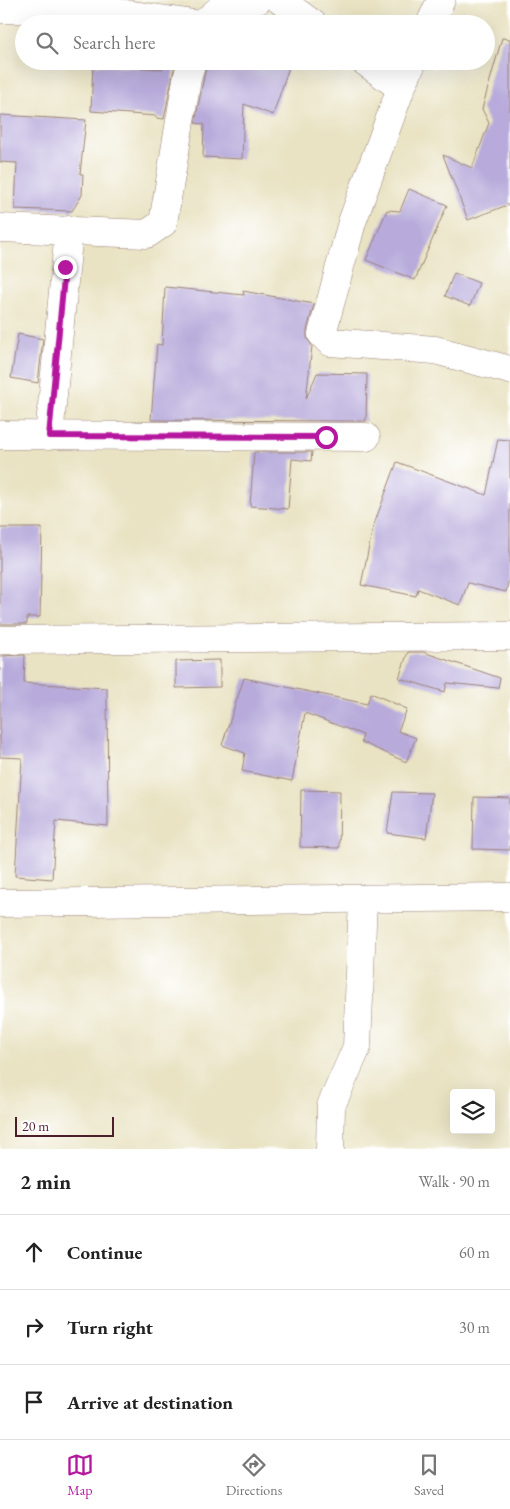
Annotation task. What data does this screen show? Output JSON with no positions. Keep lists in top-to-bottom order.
{
  "scale_bar": "20 m",
  "page": {
    "search": "Search here",
    "scale": "20 m",
    "heading": ["2 min", "Walk · 90 m"],
    "list": [
      ["Continue", "60 m"],
      ["Turn right", "30 m"],
      "Arrive at destination"
    ],
    "nav": ["Map", "Directions", "Saved"]
  }
}
